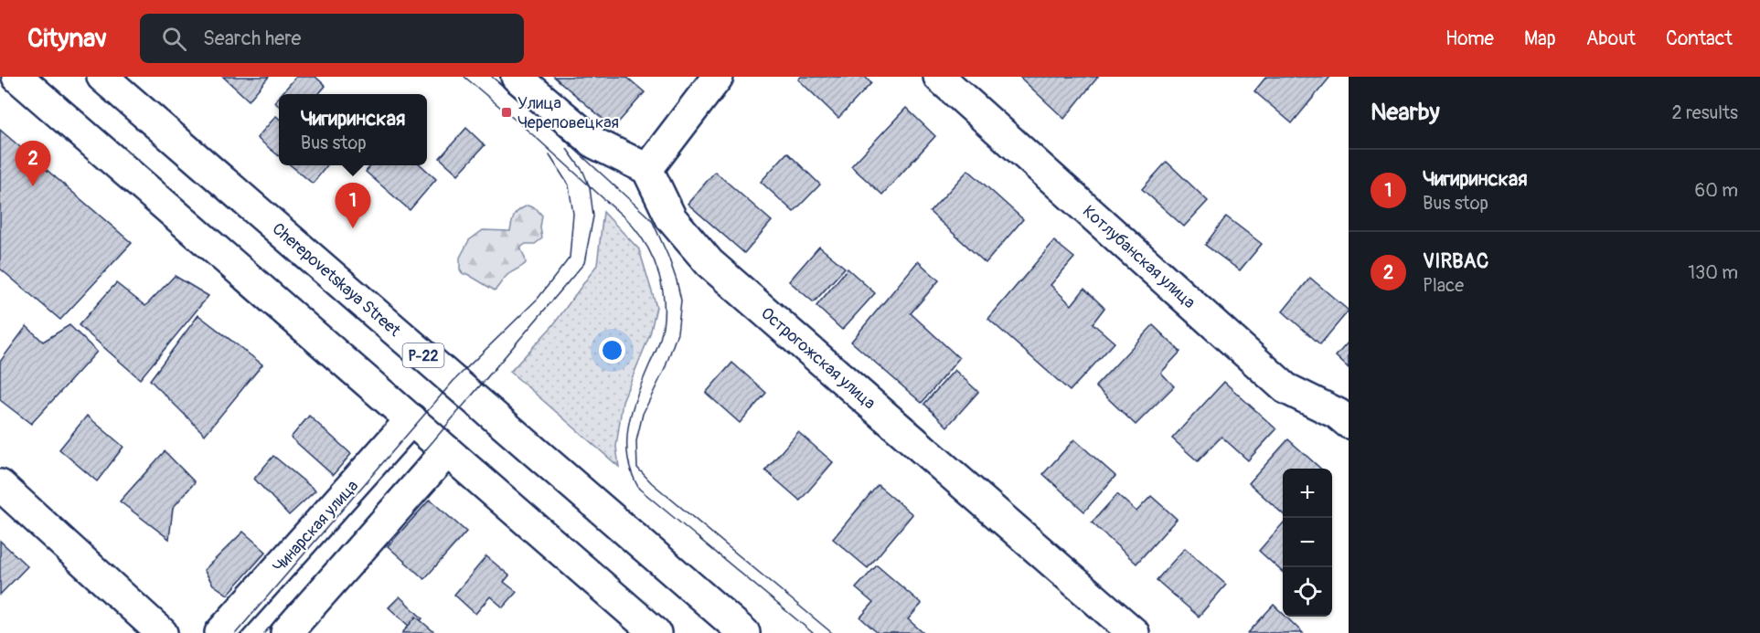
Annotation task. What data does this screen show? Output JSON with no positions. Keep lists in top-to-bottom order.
{
  "streets": {
    "main road": [
      "Котлубанская улица",
      "Cherepovetskaya Street",
      "Р-22",
      "Острогожская улица",
      "Чинарская улица"
    ]
  },
  "places": {
    "transit": ["Улица Череповецкая"]
  },
  "page": {
    "header": "Citynav",
    "search": "Search here",
    "nav": [
      "Home",
      "Map",
      "About",
      "Contact"
    ],
    "heading": ["Nearby", "2 results"],
    "popup": ["Чигиринская", "Bus stop"],
    "pins": ["2", "1"],
    "list": [
      {
        "mark": "1",
        "name": "Чигиринская",
        "note": "Bus stop",
        "value": "60 m"
      },
      {
        "mark": "2",
        "name": "VIRBAC",
        "note": "Place",
        "value": "130 m"
      }
    ],
    "map_buttons": ["+", "−"]
  }
}
